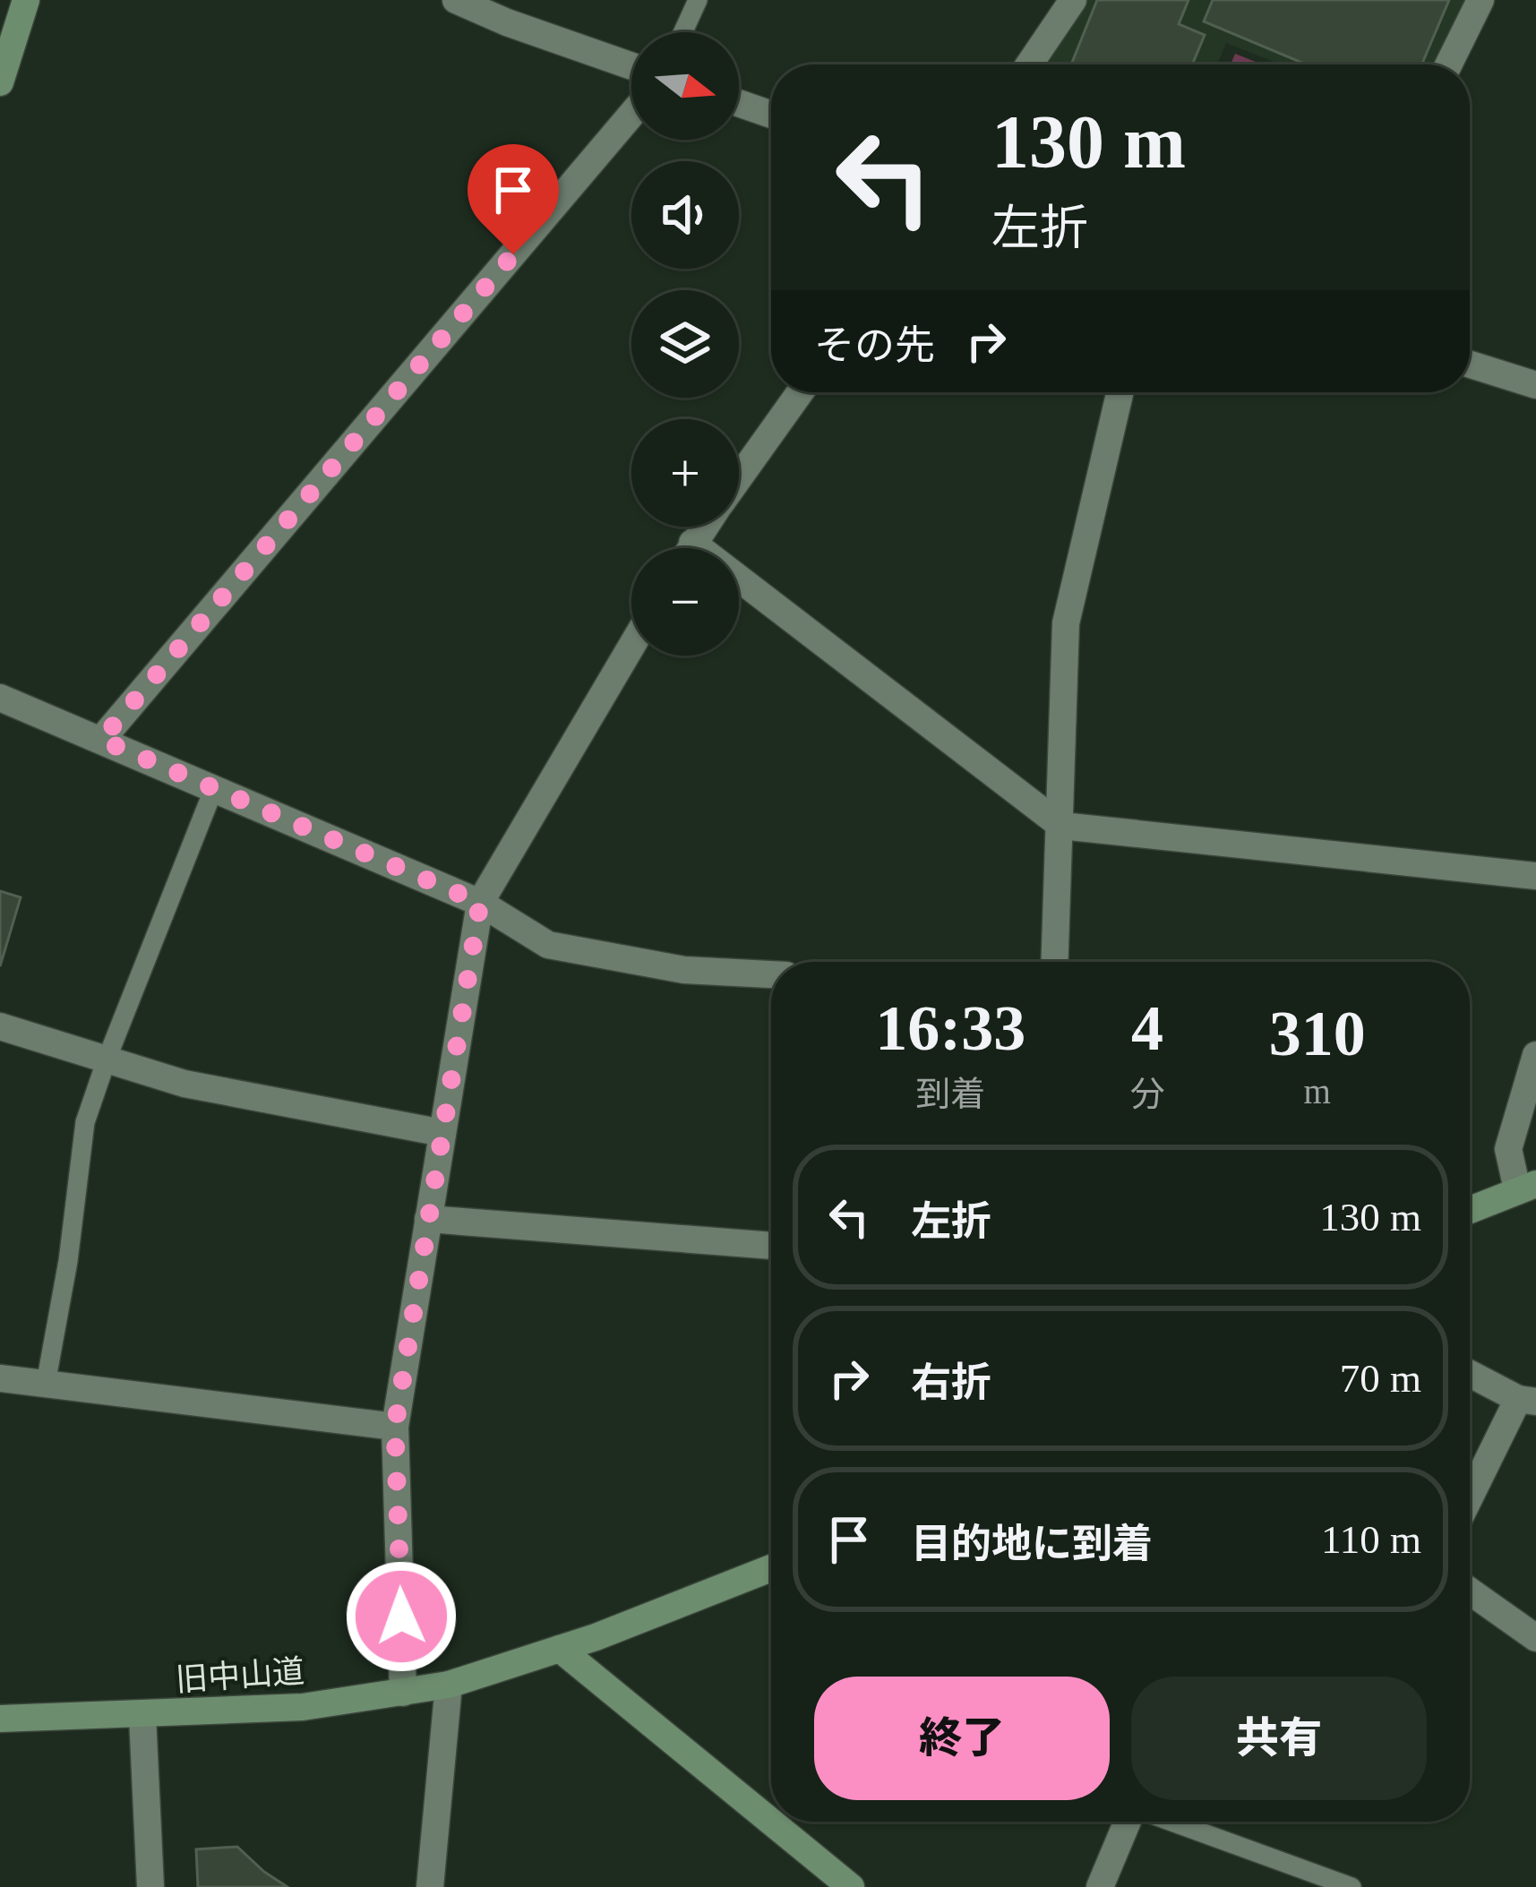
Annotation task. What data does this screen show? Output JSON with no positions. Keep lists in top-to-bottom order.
{
  "streets": {
    "main road": ["旧中山道"]
  },
  "north": "right",
  "page": {
    "map_buttons": ["+", "−"],
    "turn": ["130 m", "左折"],
    "then": "その先",
    "eta": [
      "16:33",
      "到着",
      "4",
      "分",
      "310",
      "m"
    ],
    "list": [
      {
        "name": "左折",
        "value": "130 m"
      },
      {
        "name": "右折",
        "value": "70 m"
      },
      {
        "name": "目的地に到着",
        "value": "110 m"
      }
    ],
    "buttons": ["終了", "共有"]
  }
}
